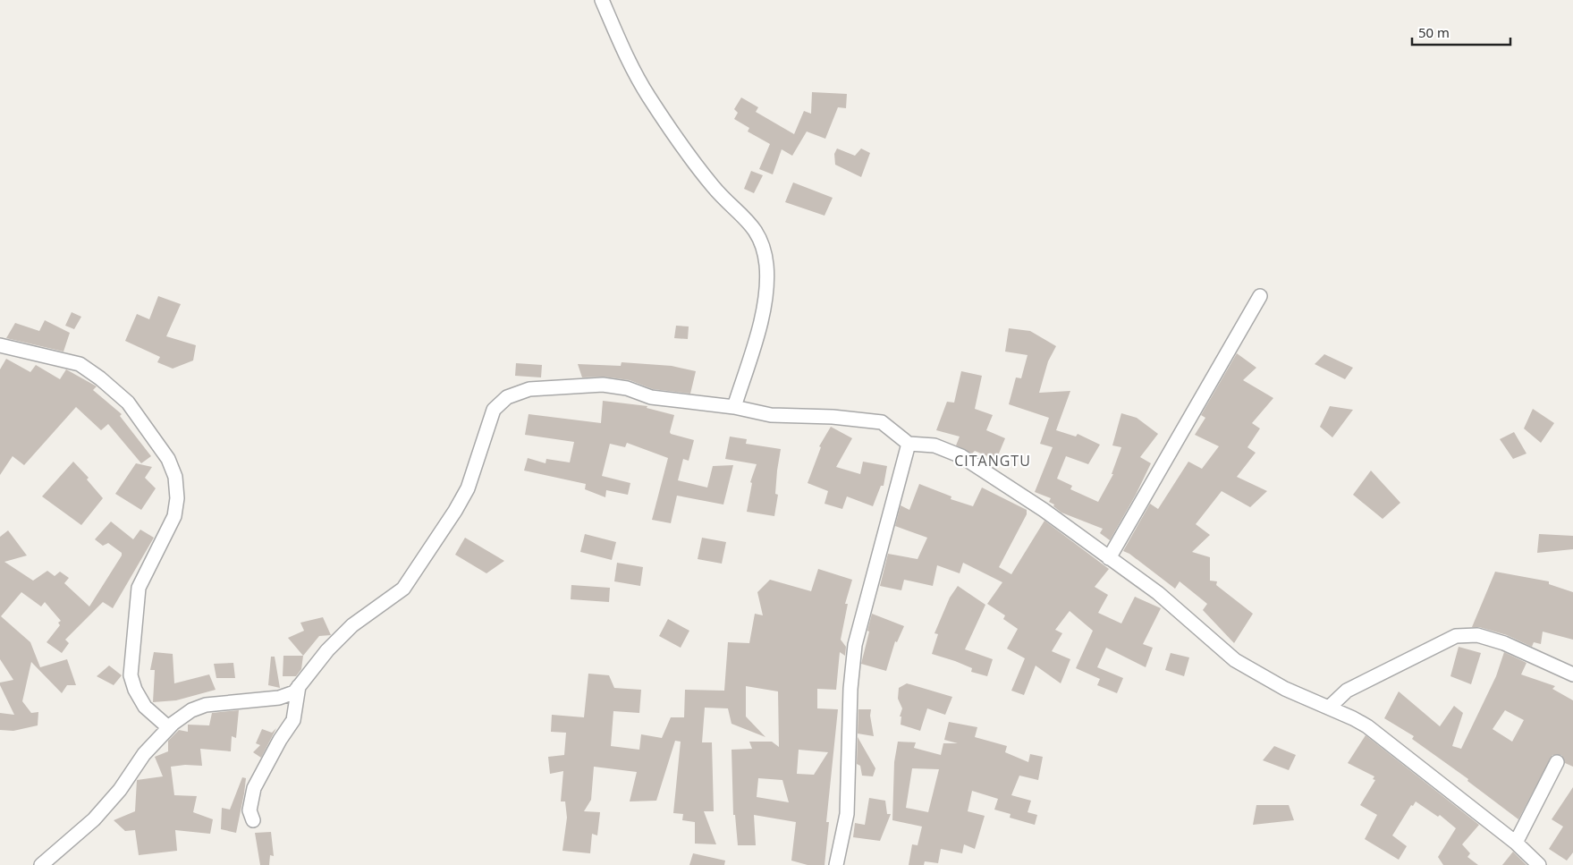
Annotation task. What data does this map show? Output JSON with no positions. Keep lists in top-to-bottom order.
{
  "districts": ["CITANGTU"],
  "scale_bar": "50 m"
}
